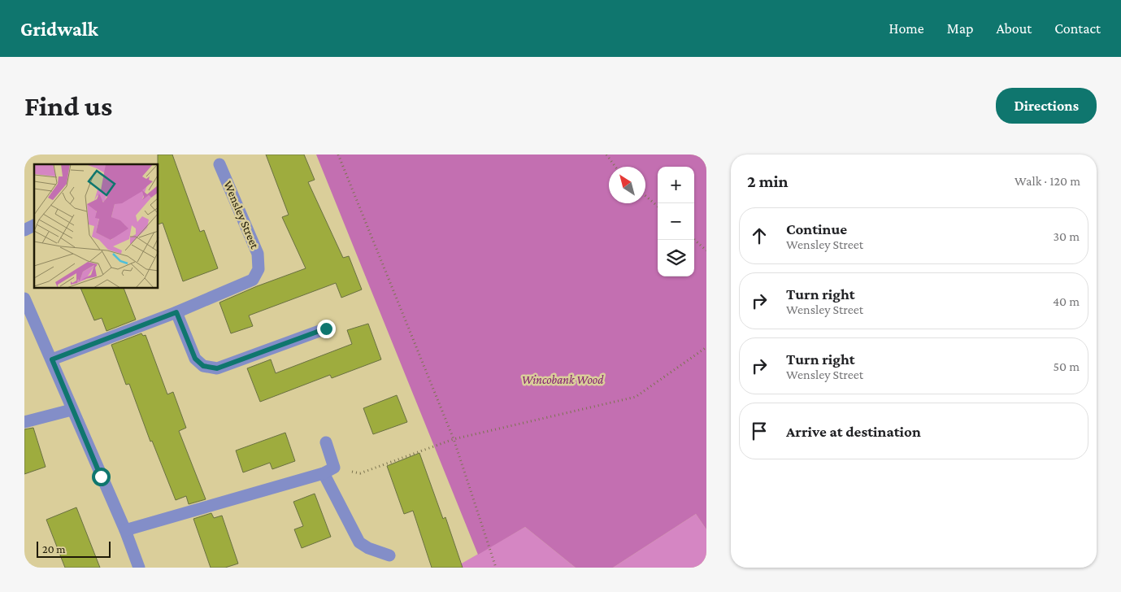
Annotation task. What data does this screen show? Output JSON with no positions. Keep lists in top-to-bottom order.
{
  "streets": {
    "street": ["Wensley Street"]
  },
  "parks": ["Wincobank Wood"],
  "scale_bar": "20 m",
  "north": "top left",
  "page": {
    "header": "Gridwalk",
    "nav": [
      "Home",
      "Map",
      "About",
      "Contact"
    ],
    "buttons": "Directions",
    "title": "Find us",
    "heading": ["2 min", "Walk · 120 m"],
    "map_buttons": ["+", "−"],
    "list": [
      ["Continue", "Wensley Street", "30 m"],
      ["Turn right", "Wensley Street", "40 m"],
      ["Turn right", "Wensley Street", "50 m"],
      "Arrive at destination"
    ],
    "scale": "20 m"
  }
}
